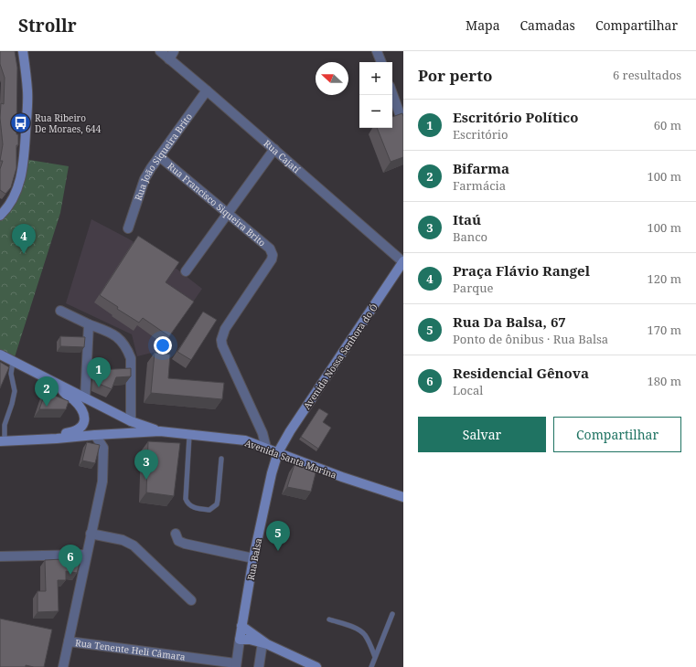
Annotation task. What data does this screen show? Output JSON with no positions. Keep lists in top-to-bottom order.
{
  "streets": {
    "main road": ["Avenida Nossa Senhora do Ó", "Avenida Santa Marina", "Rua Balsa"],
    "street": [
      "Rua Cajatí",
      "Rua João Siqueira Brito",
      "Rua Francisco Siqueira Brito",
      "Rua Tenente Heli Câmara"
    ]
  },
  "crossings": [
    ["Rua Cajatí", "Rua João Siqueira Brito"],
    ["Rua Cajatí", "Avenida Nossa Senhora do Ó"],
    ["Rua João Siqueira Brito", "Rua Francisco Siqueira Brito"],
    ["Rua Francisco Siqueira Brito", "Avenida Santa Marina"],
    ["Avenida Nossa Senhora do Ó", "Avenida Santa Marina"],
    ["Avenida Nossa Senhora do Ó", "Rua Balsa"],
    ["Avenida Santa Marina", "Rua Balsa"],
    ["Rua Balsa", "Rua Tenente Heli Câmara"]
  ],
  "places": {
    "bus stop": ["Rua Ribeiro De Moraes, 644"]
  },
  "north": "left",
  "page": {
    "header": "Strollr",
    "nav": ["Mapa", "Camadas", "Compartilhar"],
    "heading": ["Por perto", "6 resultados"],
    "map_buttons": ["+", "−"],
    "list": [
      {
        "mark": "1",
        "name": "Escritório Político",
        "note": "Escritório",
        "value": "60 m"
      },
      {
        "mark": "2",
        "name": "Bifarma",
        "note": "Farmácia",
        "value": "100 m"
      },
      {
        "mark": "3",
        "name": "Itaú",
        "note": "Banco",
        "value": "100 m"
      },
      {
        "mark": "4",
        "name": "Praça Flávio Rangel",
        "note": "Parque",
        "value": "120 m"
      },
      {
        "mark": "5",
        "name": "Rua Da Balsa, 67",
        "note": "Ponto de ônibus · Rua Balsa",
        "value": "170 m"
      },
      {
        "mark": "6",
        "name": "Residencial Gênova",
        "note": "Local",
        "value": "180 m"
      }
    ],
    "pins": [
      "4",
      "1",
      "2",
      "3",
      "5",
      "6"
    ],
    "buttons": ["Salvar", "Compartilhar"]
  }
}
